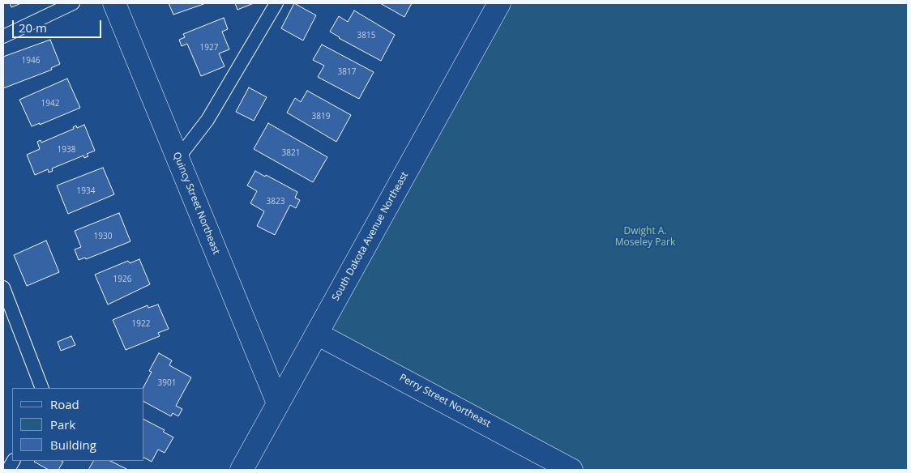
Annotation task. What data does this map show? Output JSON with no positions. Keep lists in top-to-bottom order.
{
  "streets": {
    "street": ["Quincy Street Northeast", "South Dakota Avenue Northeast", "Perry Street Northeast"]
  },
  "crossings": [
    ["Quincy Street Northeast", "South Dakota Avenue Northeast"],
    ["South Dakota Avenue Northeast", "Perry Street Northeast"]
  ],
  "parks": ["Dwight A. Moseley Park"],
  "house_numbers": [
    "3815",
    "1927",
    "1946",
    "3817",
    "1942",
    "3819",
    "1938",
    "3821",
    "1934",
    "3823",
    "1930",
    "1926",
    "1922",
    "3901"
  ],
  "legend": ["Road", "Park", "Building"],
  "scale_bar": "20 m"
}
